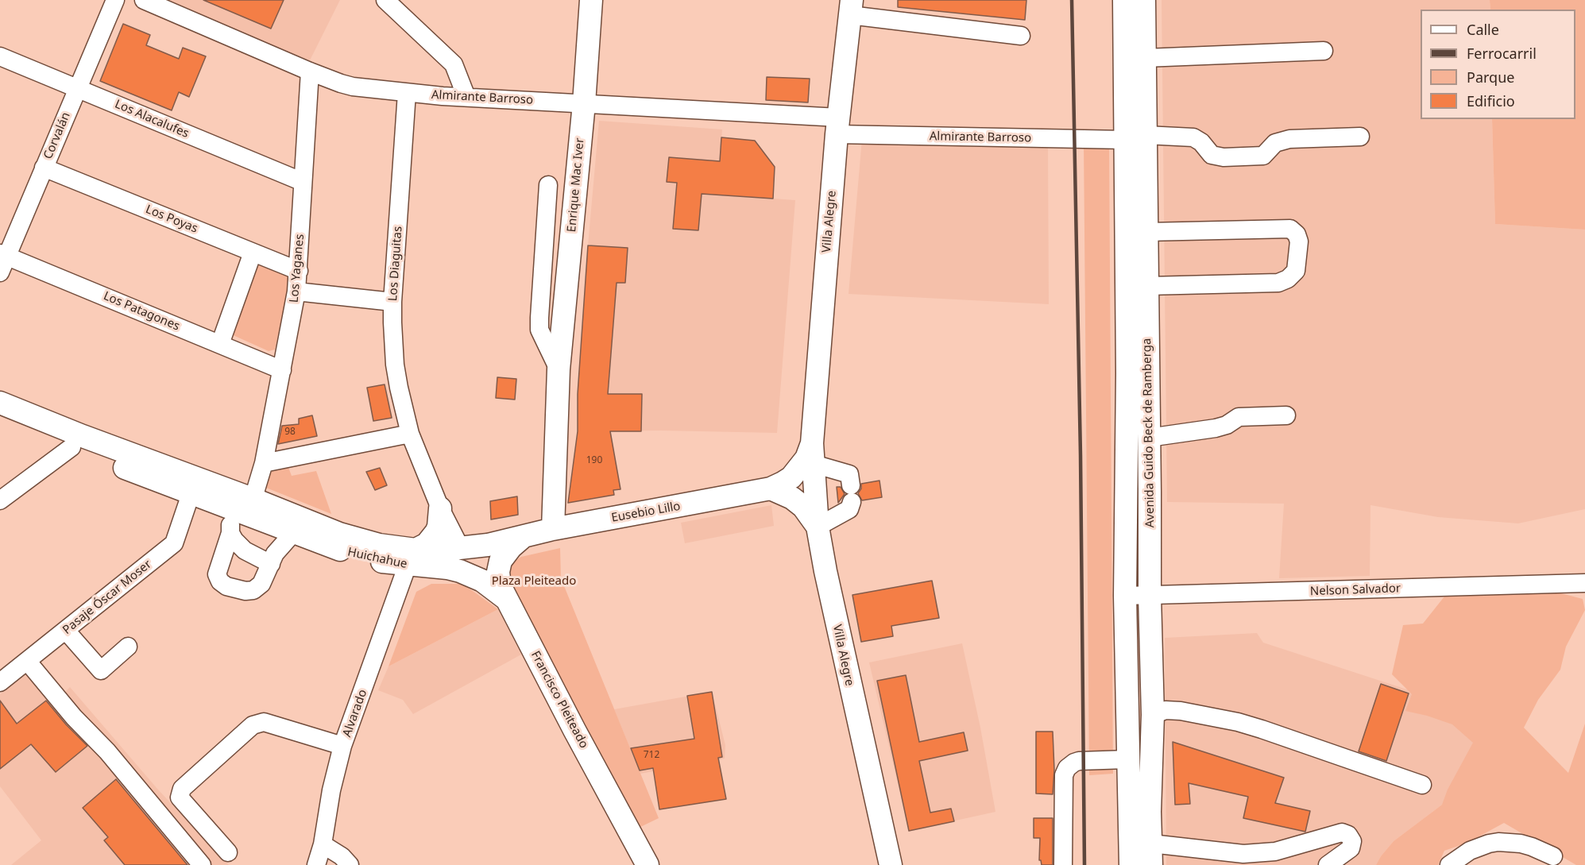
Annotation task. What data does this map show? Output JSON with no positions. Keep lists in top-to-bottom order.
{
  "streets": {
    "main road": [
      "Enrique Mac Iver",
      "Villa Alegre",
      "Avenida Guido Beck de Ramberga",
      "Eusebio Lillo",
      "Huichahue",
      "Francisco Pleiteado"
    ],
    "street": [
      "Almirante Barroso",
      "Los Alacalufes",
      "Corvalán",
      "Los Poyas",
      "Los Diaguitas",
      "Los Yaganes",
      "Los Patagones",
      "Nelson Salvador",
      "Pasaje Óscar Moser",
      "Alvarado"
    ]
  },
  "crossings": [
    ["Almirante Barroso", "Enrique Mac Iver"],
    ["Almirante Barroso", "Villa Alegre"],
    ["Almirante Barroso", "Los Diaguitas"],
    ["Almirante Barroso", "Los Yaganes"],
    ["Almirante Barroso", "Avenida Guido Beck de Ramberga"],
    ["Los Alacalufes", "Corvalán"],
    ["Los Alacalufes", "Los Yaganes"],
    ["Corvalán", "Los Poyas"],
    ["Corvalán", "Los Patagones"],
    ["Enrique Mac Iver", "Eusebio Lillo"],
    ["Los Poyas", "Los Yaganes"],
    ["Villa Alegre", "Eusebio Lillo"],
    ["Los Yaganes", "Los Patagones"],
    ["Avenida Guido Beck de Ramberga", "Nelson Salvador"],
    ["Eusebio Lillo", "Huichahue"],
    ["Eusebio Lillo", "Francisco Pleiteado"],
    ["Huichahue", "Pasaje Óscar Moser"],
    ["Huichahue", "Francisco Pleiteado"],
    ["Huichahue", "Alvarado"]
  ],
  "parks": ["Plaza Pleiteado"],
  "house_numbers": ["98", "190", "712"],
  "legend": [
    "Calle",
    "Ferrocarril",
    "Parque",
    "Edificio"
  ]
}
